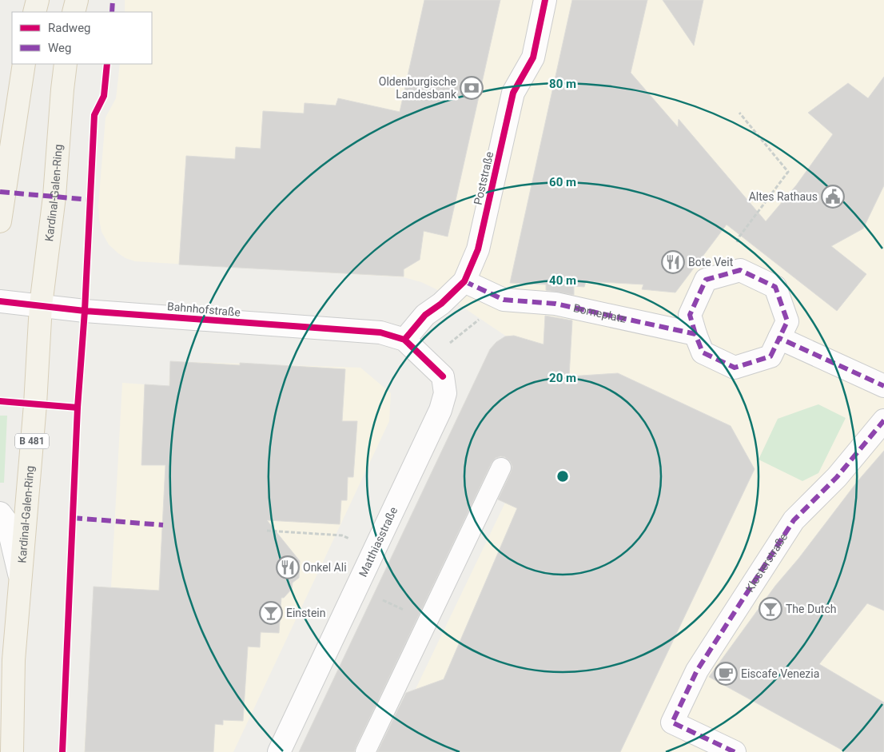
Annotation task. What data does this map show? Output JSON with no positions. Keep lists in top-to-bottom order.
{
  "streets": {
    "main road": ["Kardinal-Galen-Ring", "B 481"],
    "street": [
      "Poststraße",
      "Bahnhofstraße",
      "Borneplatz",
      "Matthiasstraße",
      "Klosterstraße"
    ]
  },
  "crossings": [
    ["Poststraße", "Bahnhofstraße"],
    ["Poststraße", "Borneplatz"],
    ["Poststraße", "Matthiasstraße"],
    ["Kardinal-Galen-Ring", "Bahnhofstraße"],
    ["Bahnhofstraße", "Matthiasstraße"]
  ],
  "places": {
    "bank": ["Oldenburgische Landesbank"],
    "public building": ["Altes Rathaus"],
    "restaurant": ["Bote Veit", "Onkel Ali"],
    "bar": ["The Dutch", "Einstein"],
    "cafe": ["Eiscafe Venezia"]
  },
  "legend": ["Radweg", "Weg"],
  "rings": [
    "80 m",
    "60 m",
    "40 m",
    "20 m"
  ]
}
